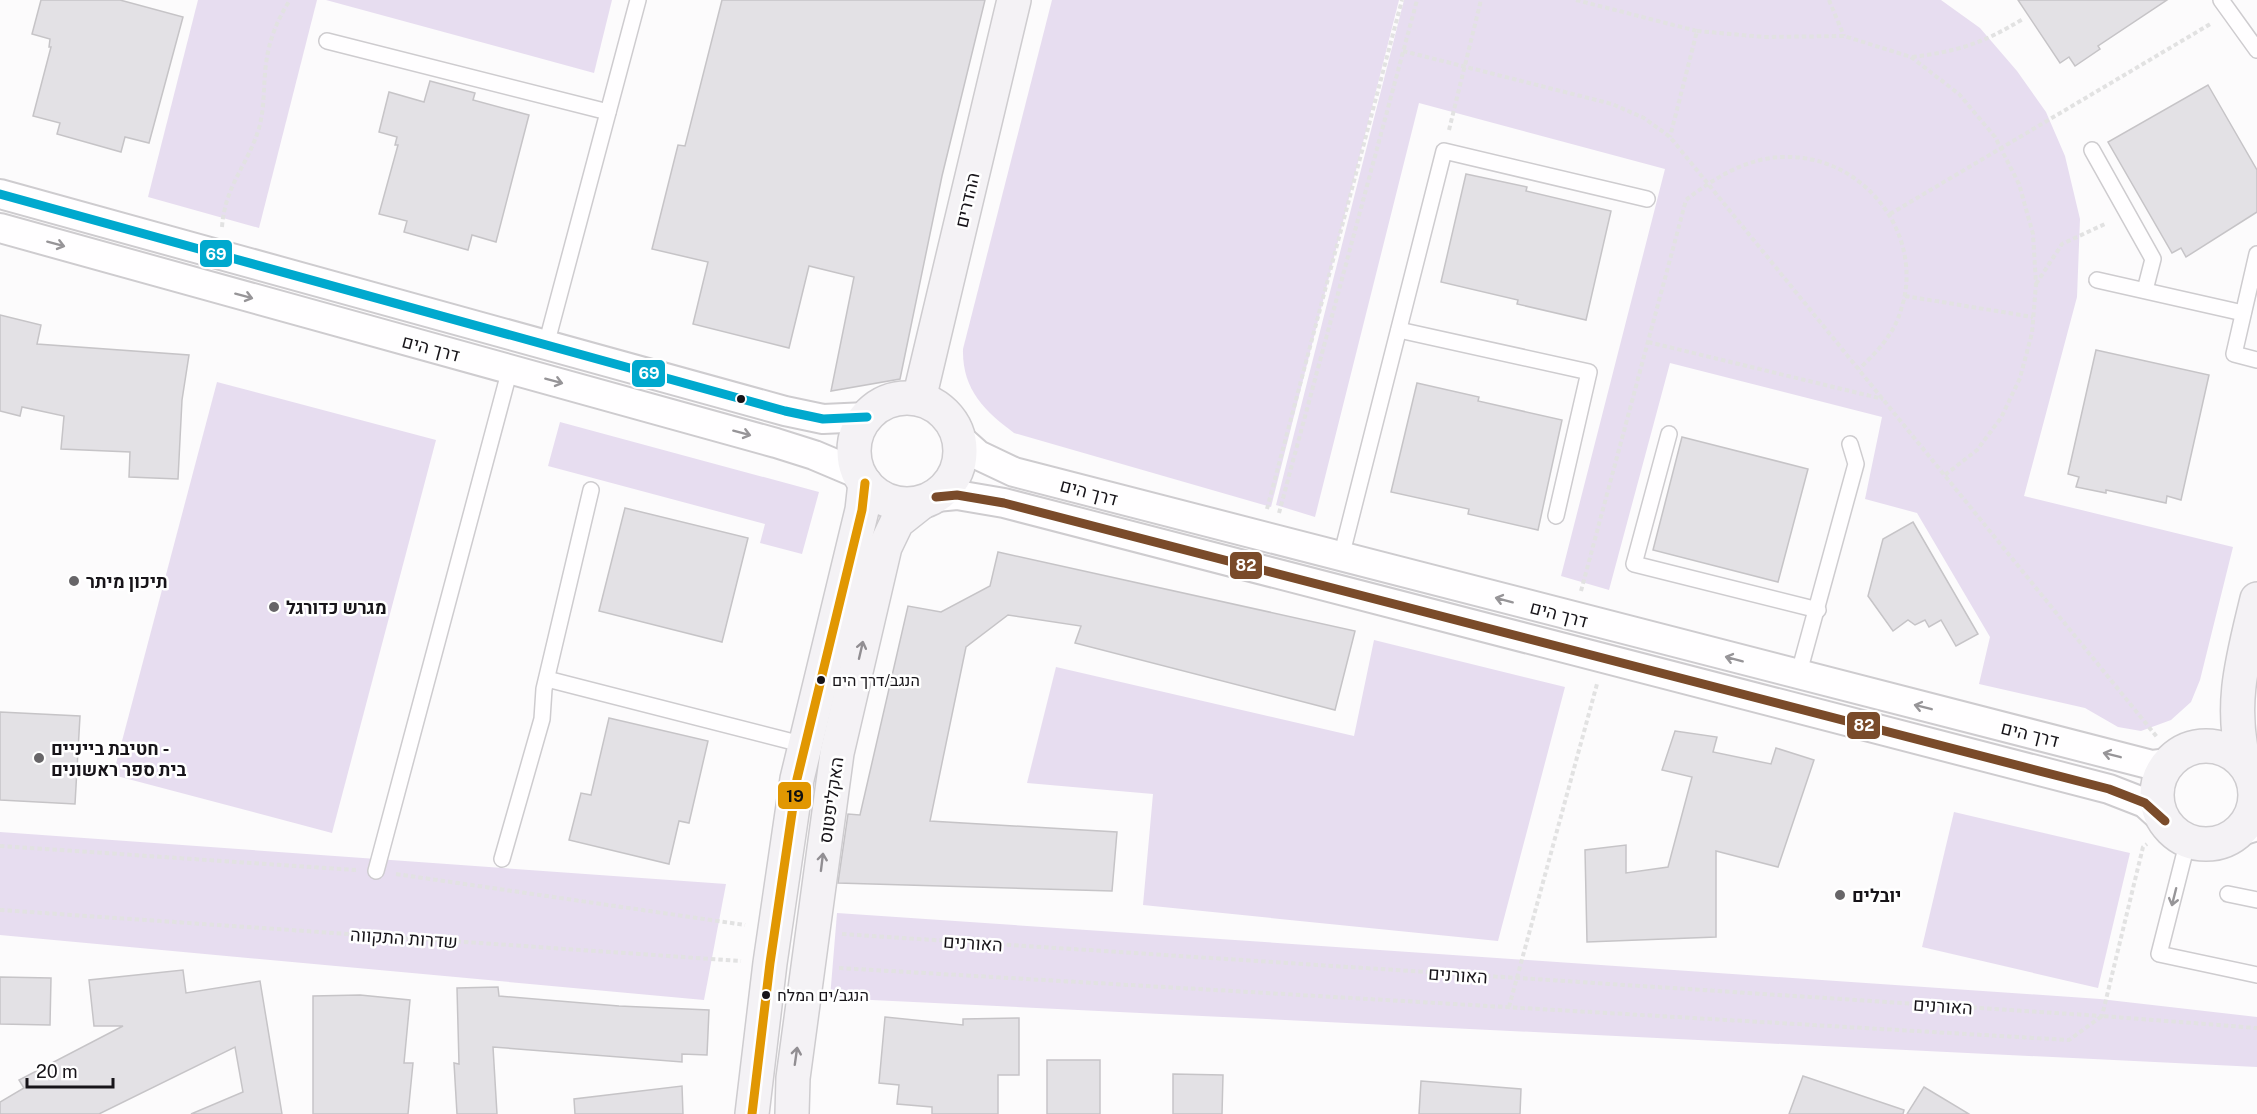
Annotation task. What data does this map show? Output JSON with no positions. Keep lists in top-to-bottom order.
{
  "streets": {
    "street": ["ההדרים", "דרך הים", "האקליפטוס"],
    "path": ["שדרות התקווה", "האורנים"]
  },
  "crossings": [
    ["ההדרים", "דרך הים"],
    ["ההדרים", "האקליפטוס"],
    ["דרך הים", "האקליפטוס"],
    ["האקליפטוס", "שדרות התקווה"],
    ["האקליפטוס", "האורנים"]
  ],
  "places": [
    "תיכון מיתר",
    "מגרש כדורגל",
    "הנגב/דרך הים",
    "חטיבת בייניים - בית ספר ראשונים",
    "יובלים",
    "הנגב/ים המלח"
  ],
  "lines": ["transit line 69", "transit line 19", "transit line 82"],
  "scale_bar": "20 m"
}
